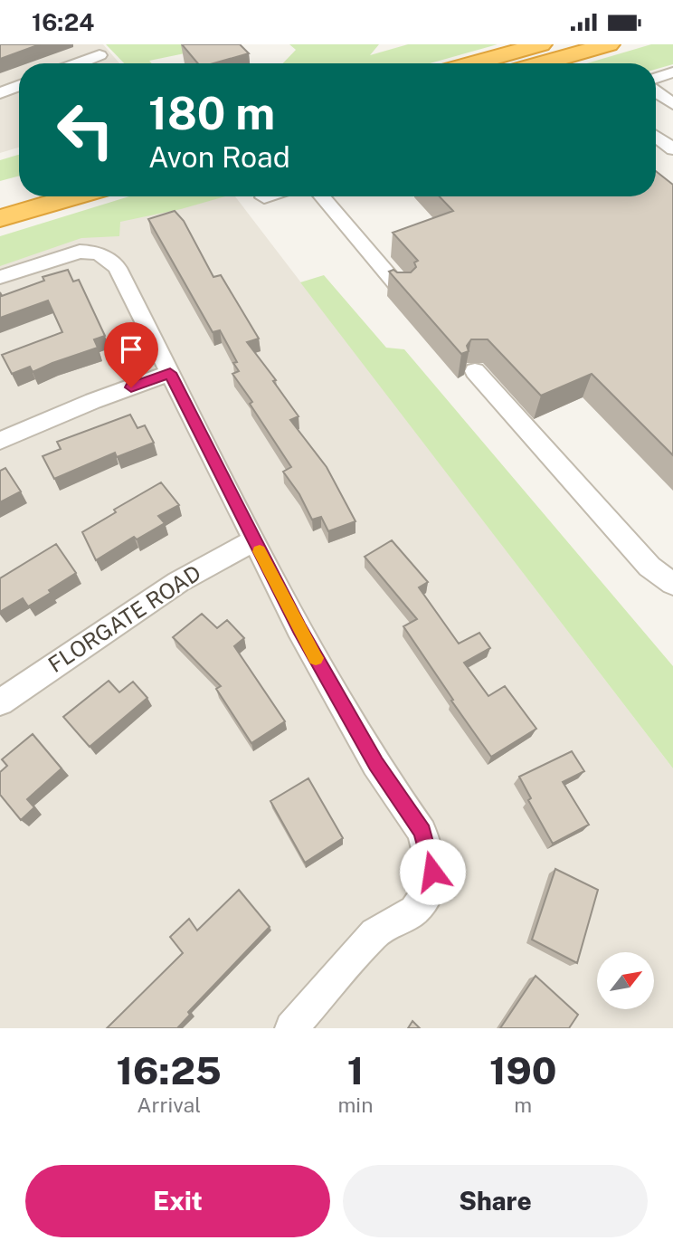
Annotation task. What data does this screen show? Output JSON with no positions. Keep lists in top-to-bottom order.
{
  "streets": {
    "street": ["FLORGATE ROAD"]
  },
  "north": "top right",
  "page": {
    "status": "16:24",
    "turn": ["180 m", "Avon Road"],
    "eta": [
      "16:25",
      "Arrival",
      "1",
      "min",
      "190",
      "m"
    ],
    "buttons": ["Exit", "Share"]
  }
}
